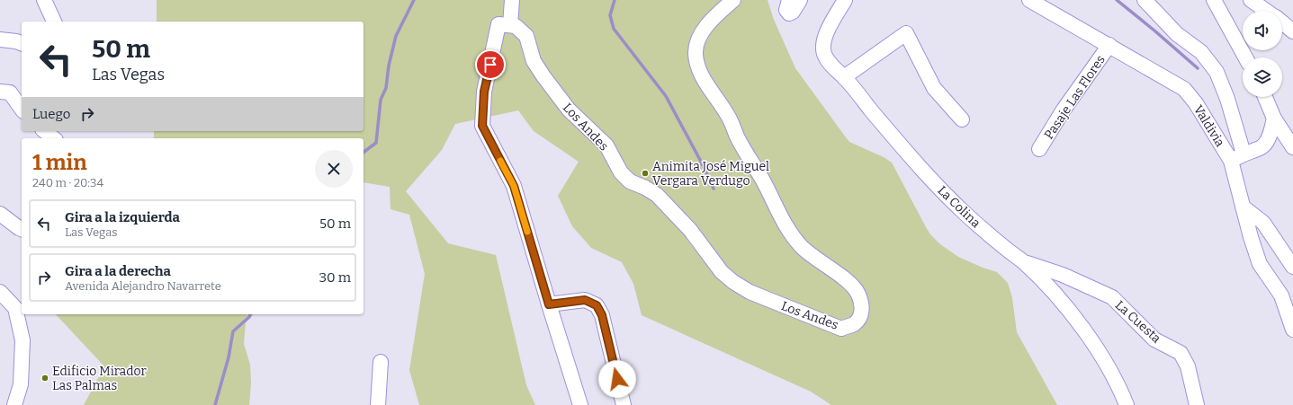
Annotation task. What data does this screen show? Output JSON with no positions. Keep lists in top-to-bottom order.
{
  "streets": {
    "street": [
      "Pasaje Las Flores",
      "Valdivia",
      "Los Andes",
      "La Colina",
      "La Cuesta"
    ]
  },
  "crossings": [
    ["Pasaje Las Flores", "Valdivia"],
    ["La Colina", "La Cuesta"]
  ],
  "places": ["Animita José Miguel Vergara Verdugo", "Edificio Mirador Las Palmas"],
  "page": {
    "turn": ["50 m", "Las Vegas"],
    "then": "Luego",
    "heading": ["1 min", "240 m · 20:34"],
    "list": [
      {
        "name": "Gira a la izquierda",
        "note": "Las Vegas",
        "value": "50 m"
      },
      {
        "name": "Gira a la derecha",
        "note": "Avenida Alejandro Navarrete",
        "value": "30 m"
      }
    ]
  }
}
